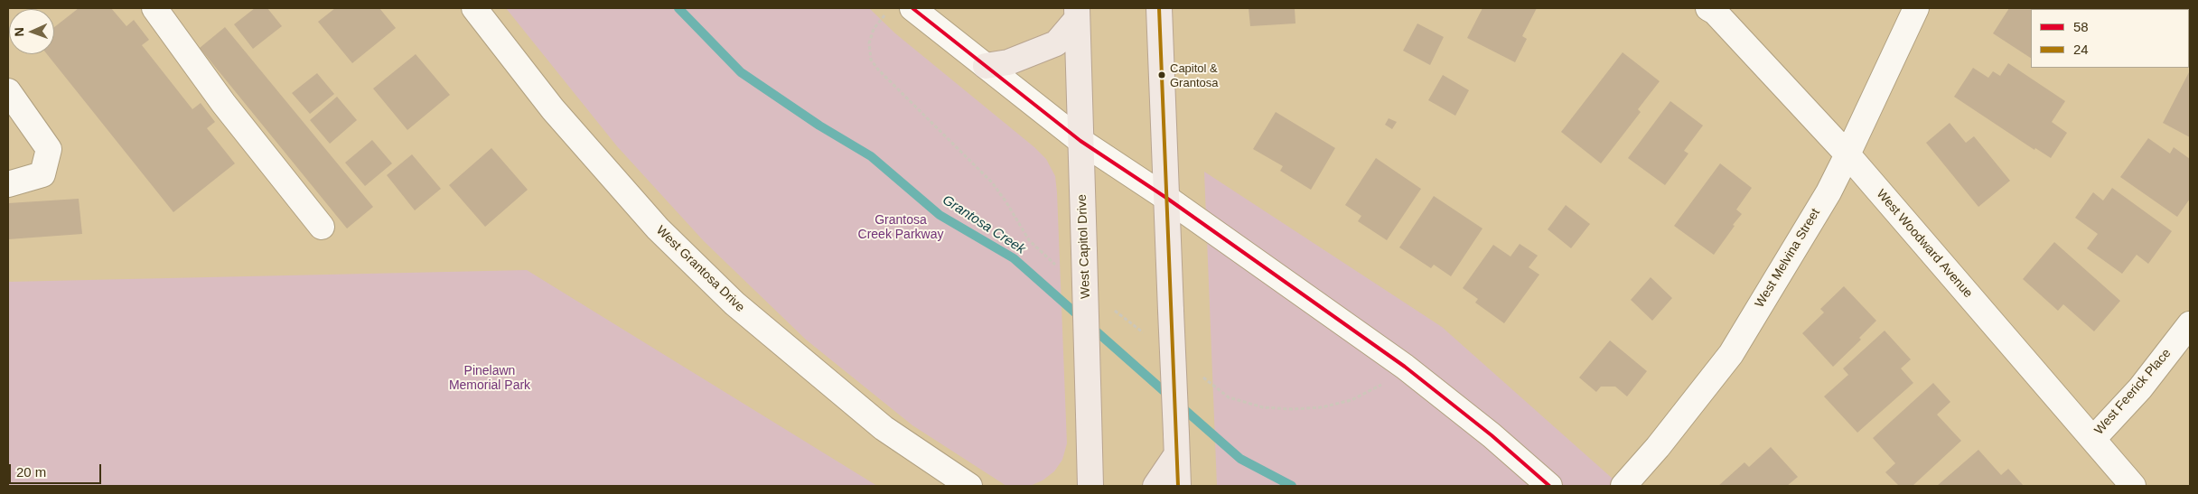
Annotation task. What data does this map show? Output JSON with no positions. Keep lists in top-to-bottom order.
{
  "streets": {
    "main road": ["West Capitol Drive"],
    "street": [
      "West Woodward Avenue",
      "West Melvina Street",
      "West Grantosa Drive",
      "West Feerick Place"
    ]
  },
  "crossings": [
    ["West Woodward Avenue", "West Melvina Street"],
    ["West Woodward Avenue", "West Feerick Place"]
  ],
  "water": ["Grantosa Creek"],
  "parks": ["Grantosa Creek Parkway", "Pinelawn Memorial Park"],
  "places": ["Capitol & Grantosa"],
  "lines": ["transit line 58", "transit line 24"],
  "legend": ["58", "24"],
  "scale_bar": "20 m",
  "north": "left"
}
